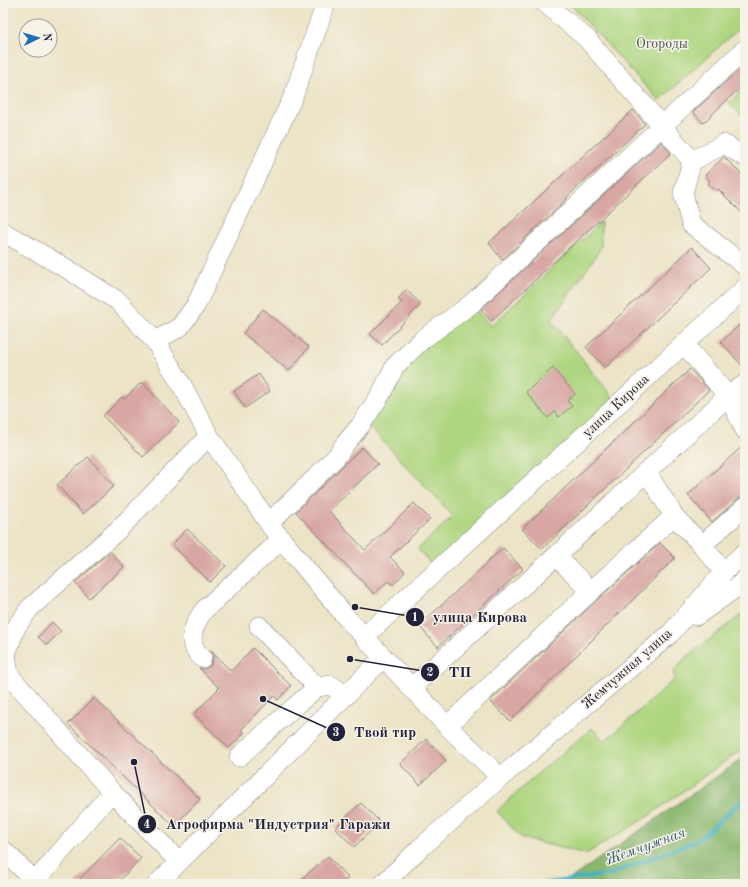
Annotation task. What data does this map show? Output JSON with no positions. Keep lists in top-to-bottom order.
{
  "streets": {
    "street": ["улица Кирова", "Жемчужная улица"]
  },
  "water": ["Жемчужная"],
  "parks": ["Огороды"],
  "places": [
    "улица Кирова",
    "ТП",
    "Твой тир",
    "Агрофирма \"Индустрия\" Гаражи"
  ],
  "north": "right"
}
